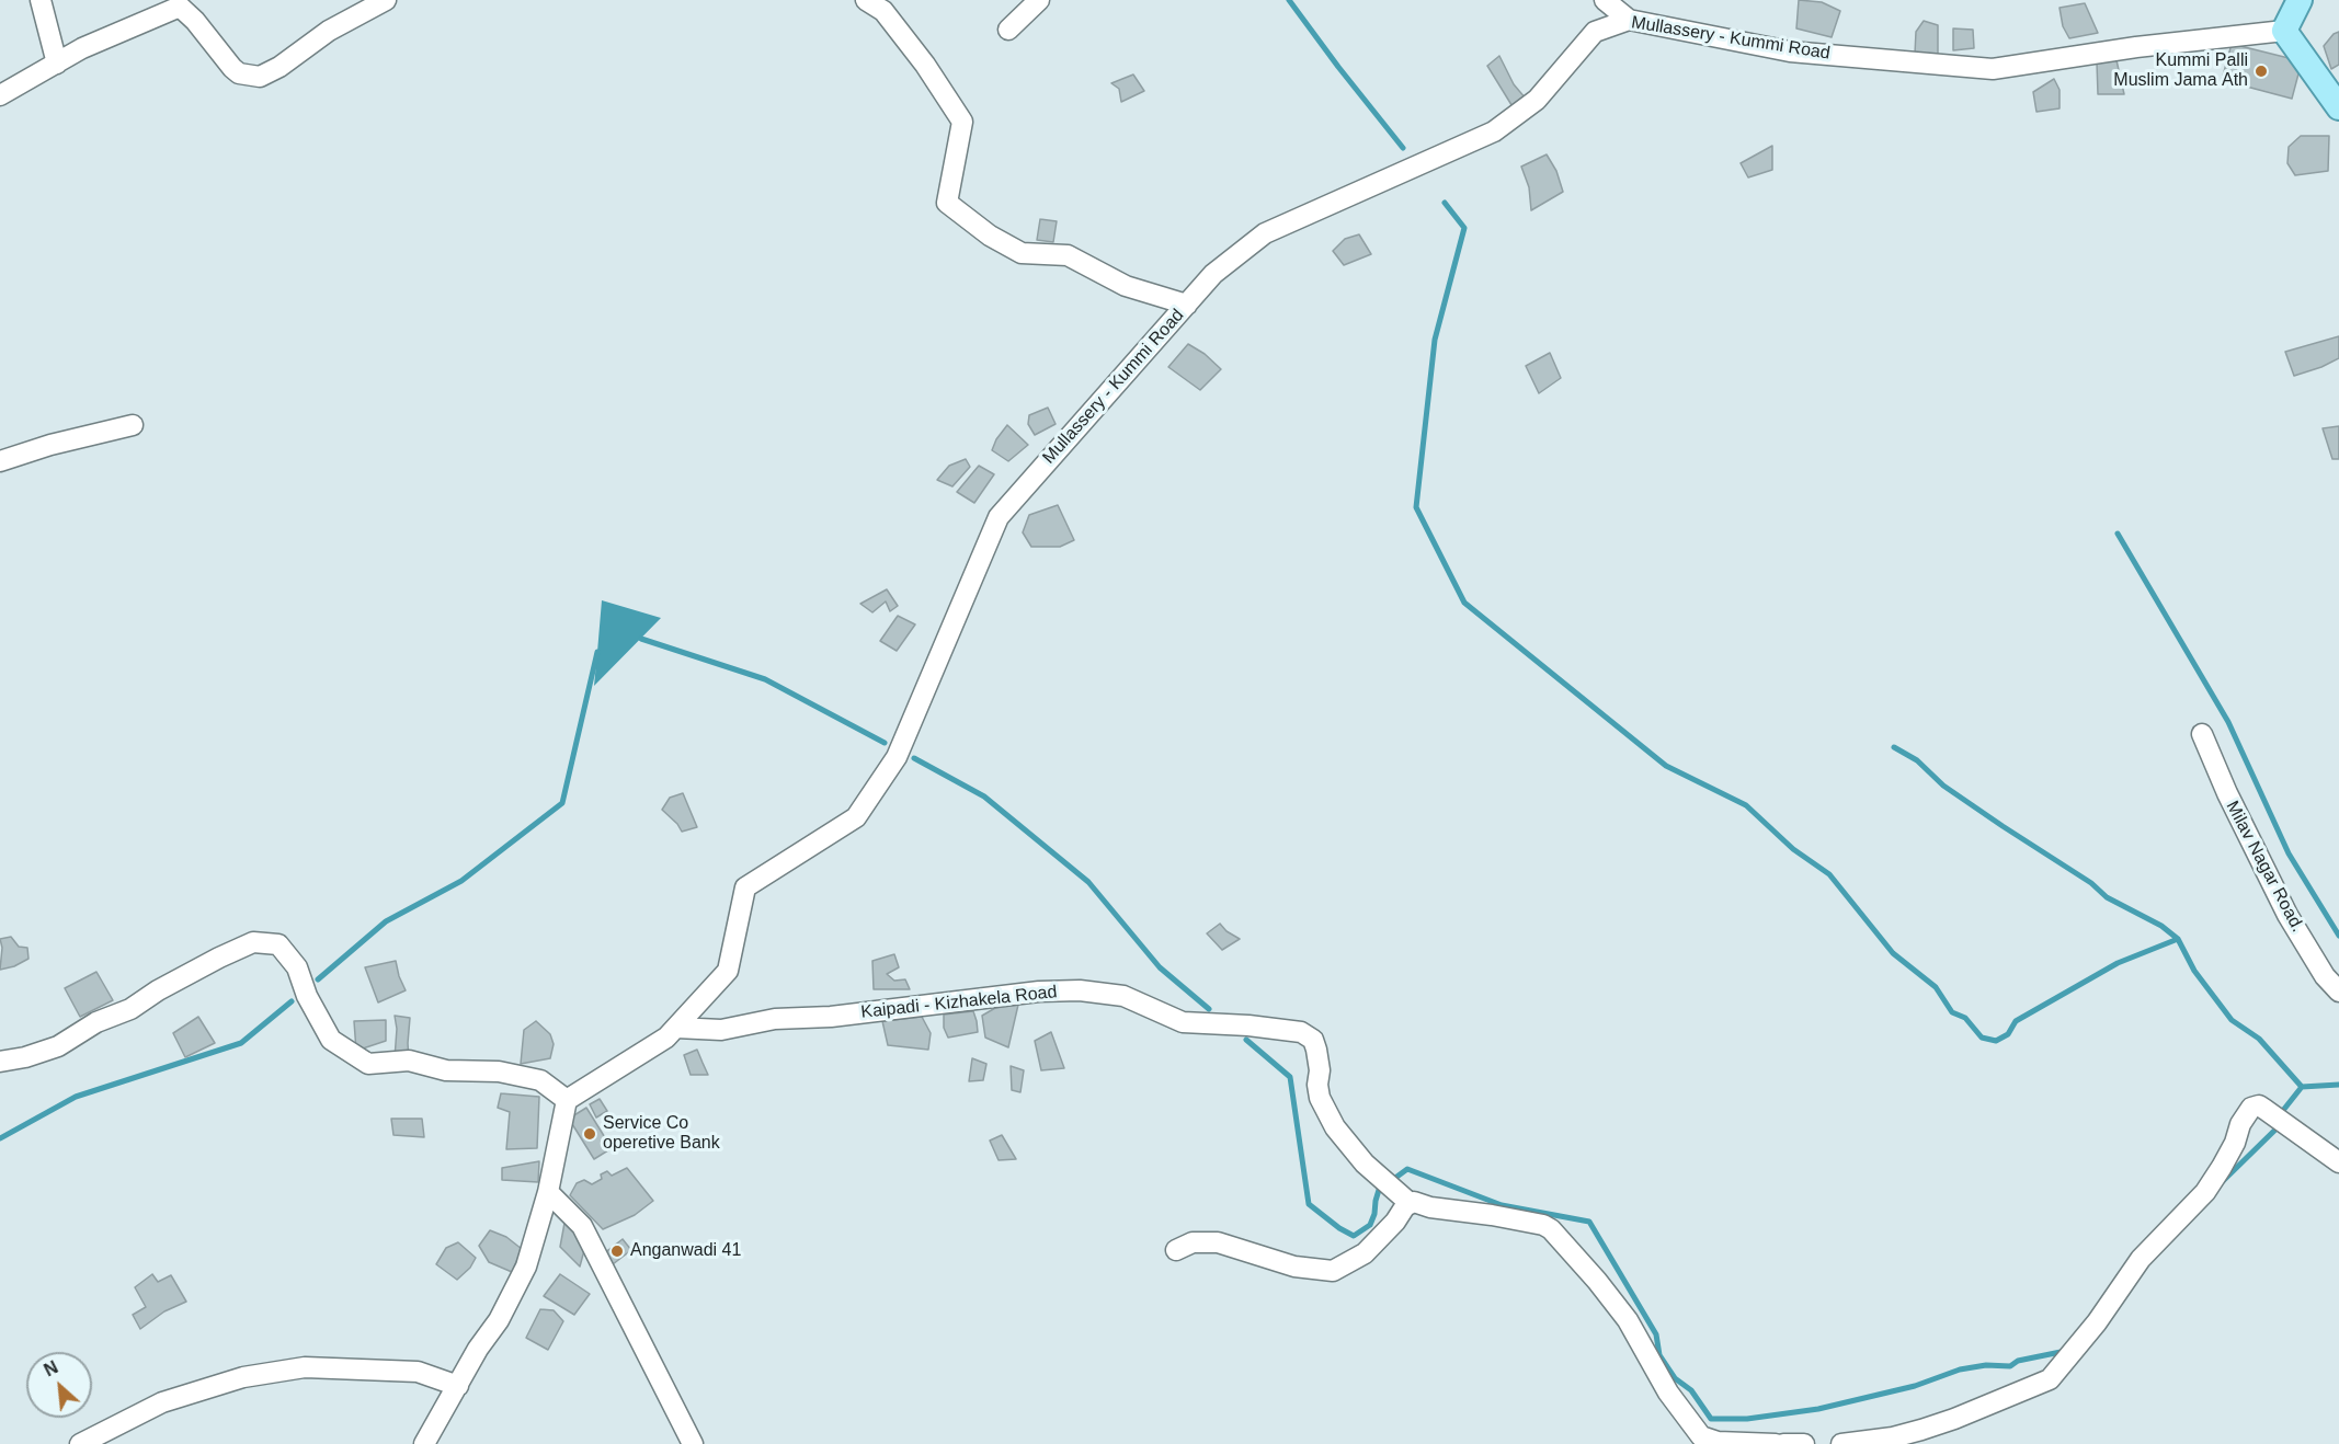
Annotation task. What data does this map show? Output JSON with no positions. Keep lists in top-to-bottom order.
{
  "streets": {
    "street": ["Mullassery - Kummi Road", "Milav Nagar Road.", "Kaipadi - Kizhakela Road"]
  },
  "crossings": [
    ["Mullassery - Kummi Road", "Kaipadi - Kizhakela Road"]
  ],
  "places": ["Kummi Palli Muslim Jama Ath", "Service Co operetive Bank", "Anganwadi 41"],
  "north": "top left"
}
